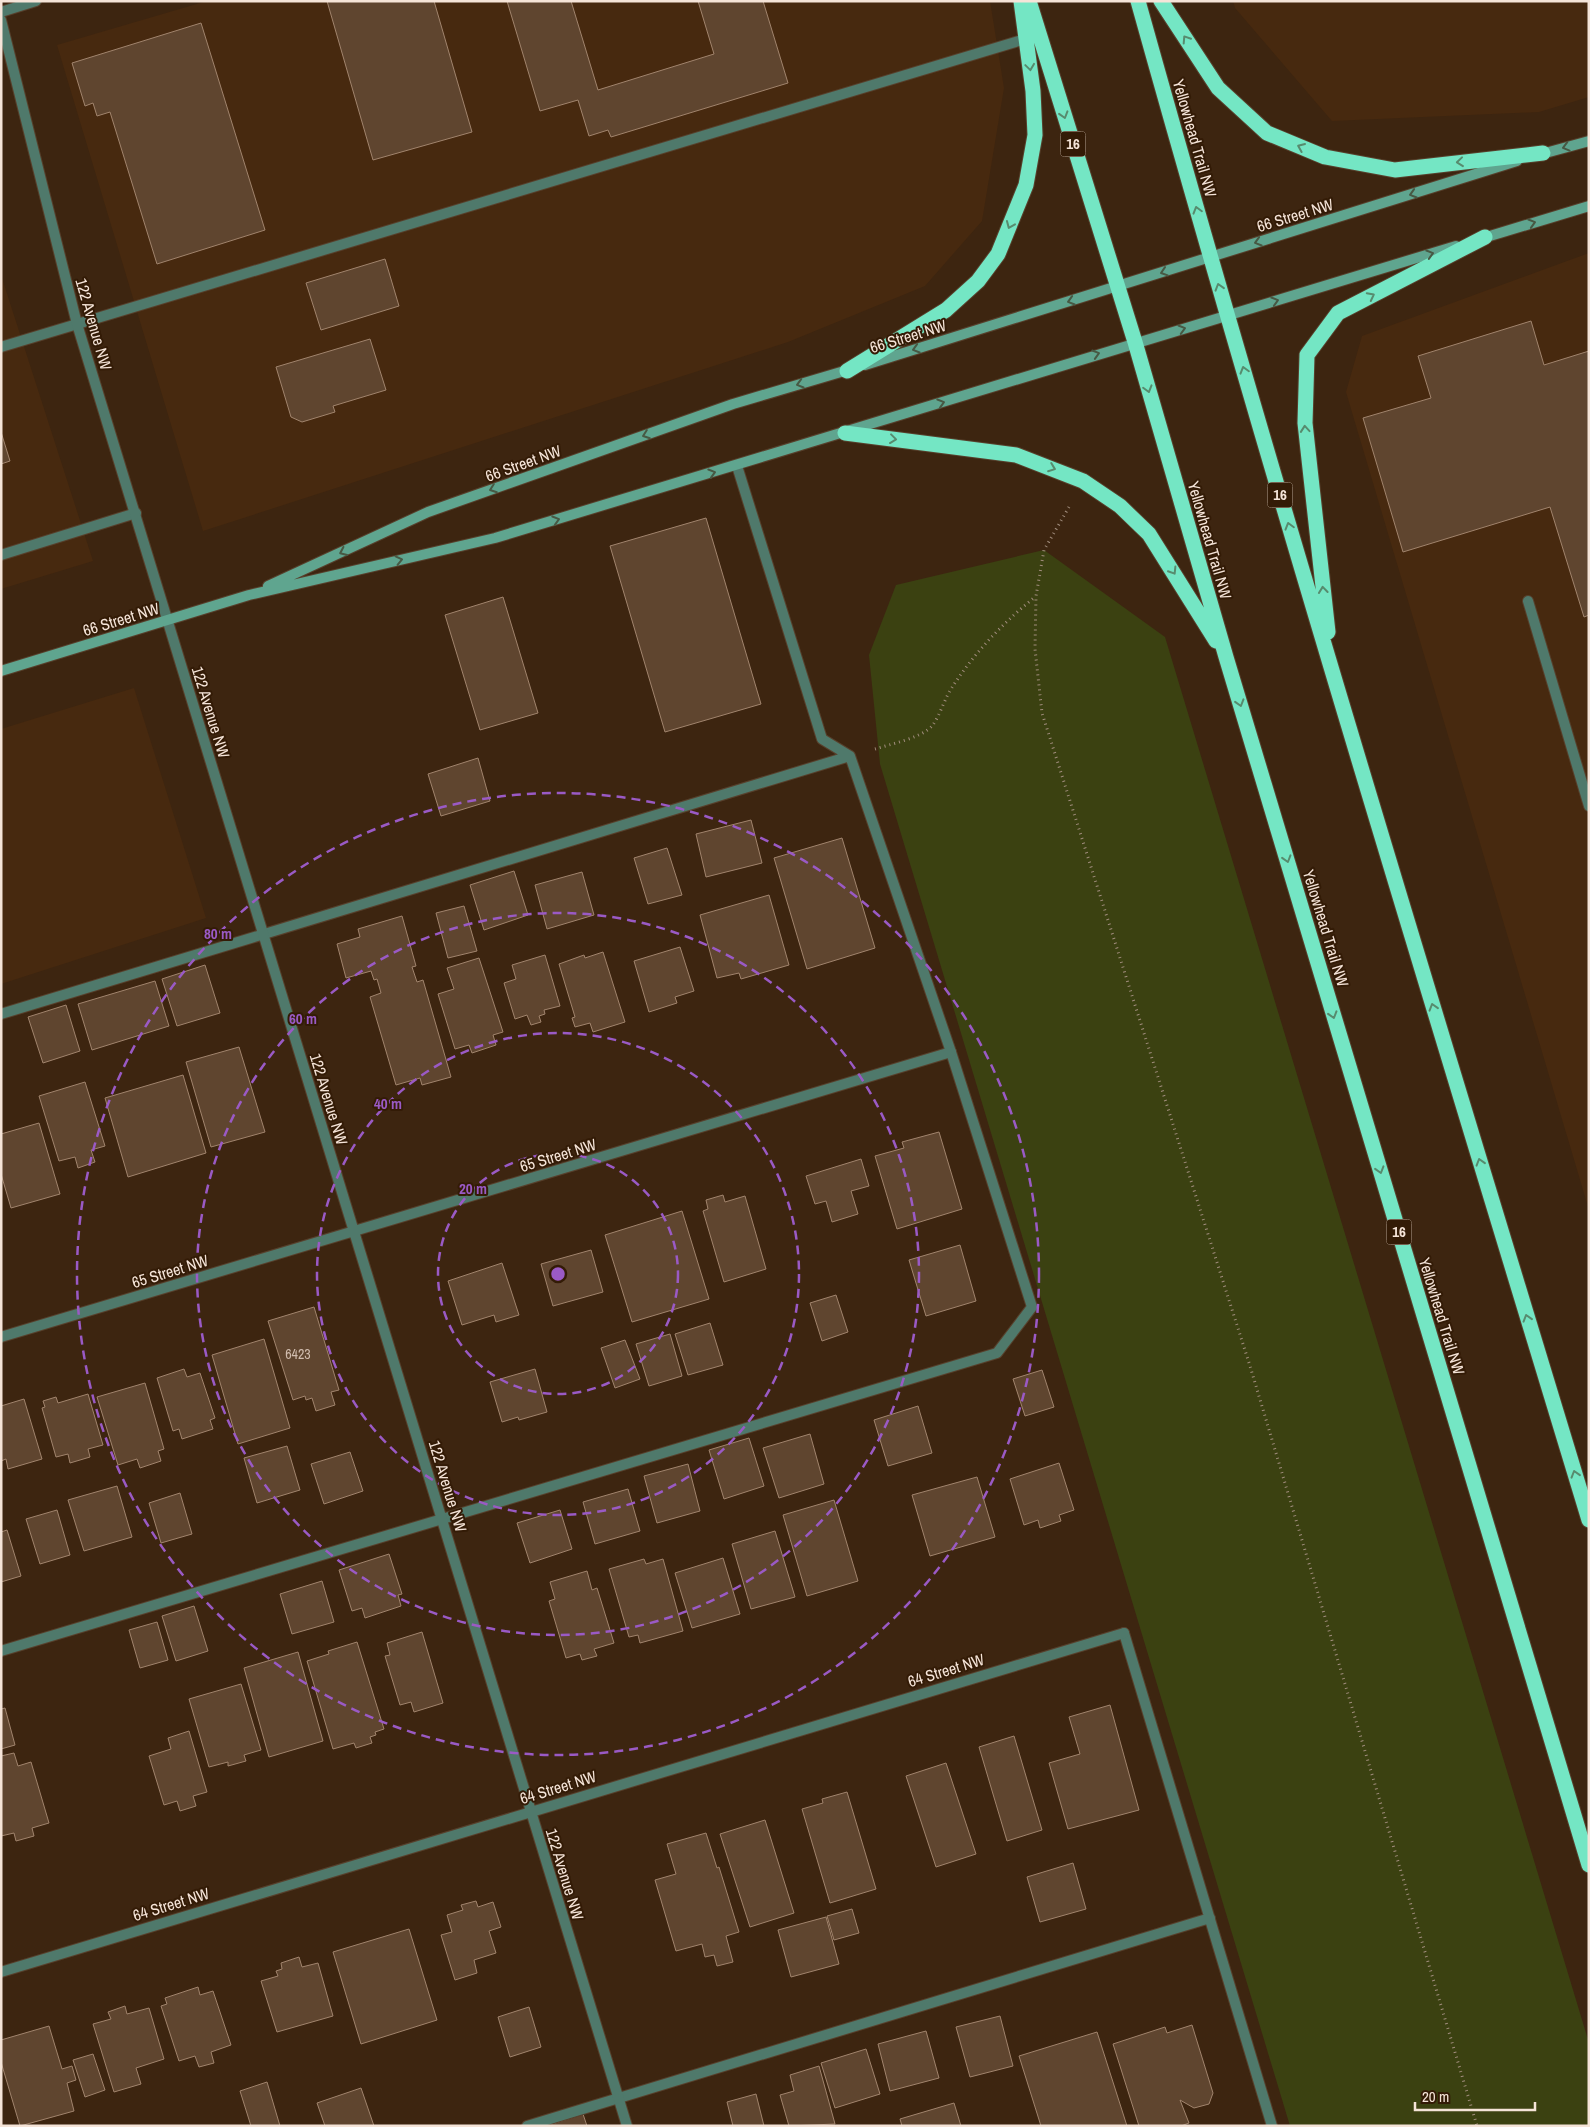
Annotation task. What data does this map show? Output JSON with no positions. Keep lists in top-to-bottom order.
{
  "streets": {
    "highway": ["Yellowhead Trail NW", "16"],
    "main road": ["66 Street NW"],
    "street": ["122 Avenue NW", "65 Street NW", "64 Street NW"]
  },
  "crossings": [
    ["Yellowhead Trail NW", "66 Street NW"],
    ["66 Street NW", "122 Avenue NW"],
    ["122 Avenue NW", "65 Street NW"],
    ["122 Avenue NW", "64 Street NW"]
  ],
  "house_numbers": ["6423"],
  "scale_bar": "20 m",
  "rings": [
    "80 m",
    "60 m",
    "40 m",
    "20 m"
  ]
}
